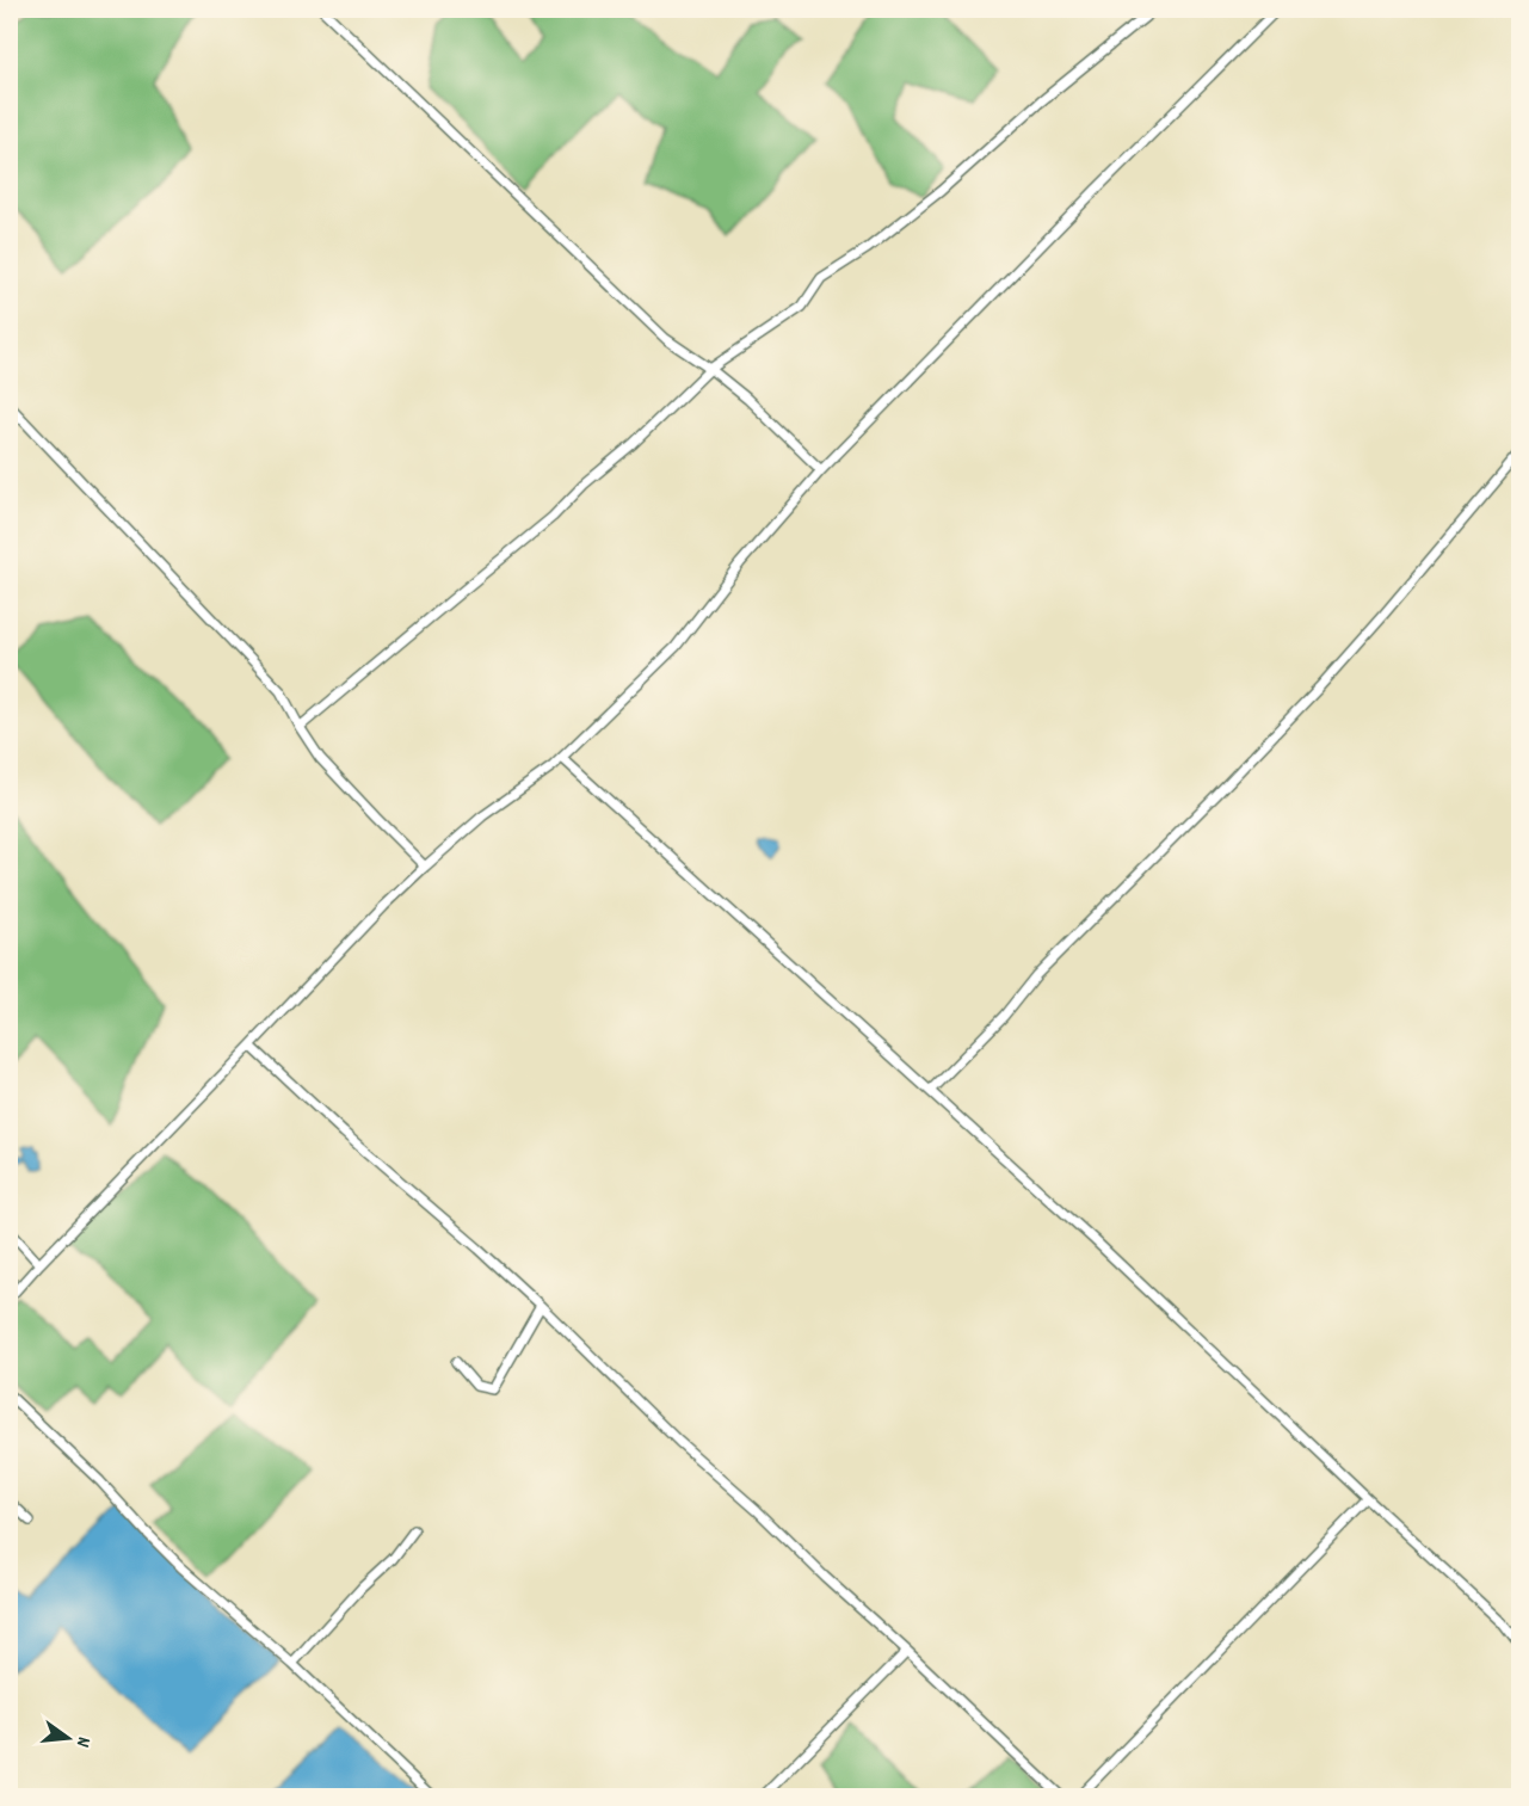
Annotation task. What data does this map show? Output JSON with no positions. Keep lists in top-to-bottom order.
{
  "north": "right"
}
